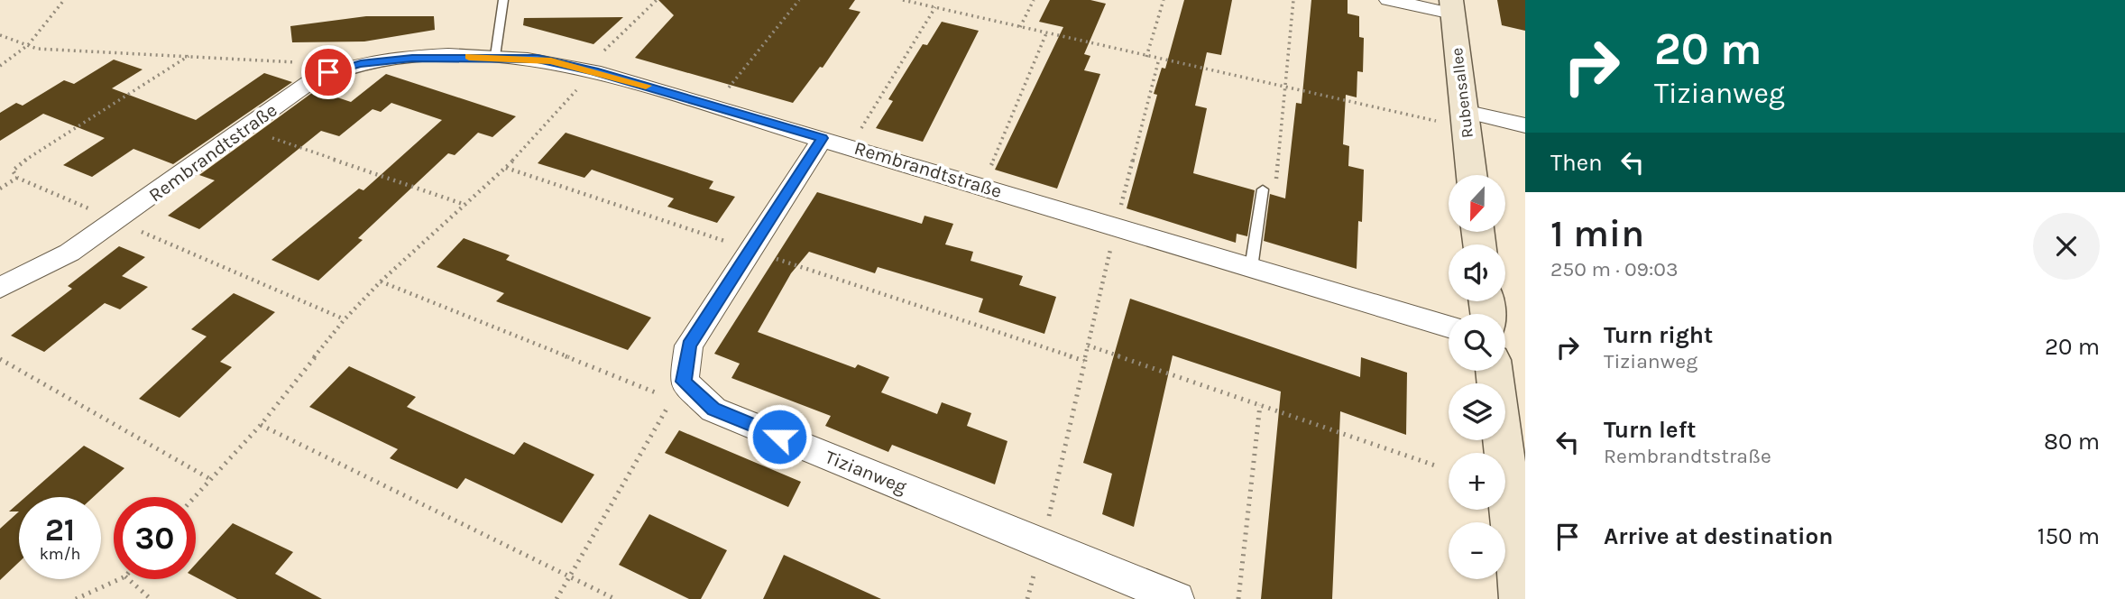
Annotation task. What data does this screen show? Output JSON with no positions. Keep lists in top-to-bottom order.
{
  "streets": {
    "street": ["Rubensallee", "Rembrandtstraße", "Tizianweg"]
  },
  "north": "bottom",
  "page": {
    "turn": ["20 m", "Tizianweg"],
    "then": "Then",
    "map_buttons": ["+", "−"],
    "heading": ["1 min", "250 m · 09:03"],
    "list": [
      {
        "name": "Turn right",
        "note": "Tizianweg",
        "value": "20 m"
      },
      {
        "name": "Turn left",
        "note": "Rembrandtstraße",
        "value": "80 m"
      },
      {
        "name": "Arrive at destination",
        "value": "150 m"
      }
    ],
    "speed": "21 km/h",
    "limit": "30"
  }
}
